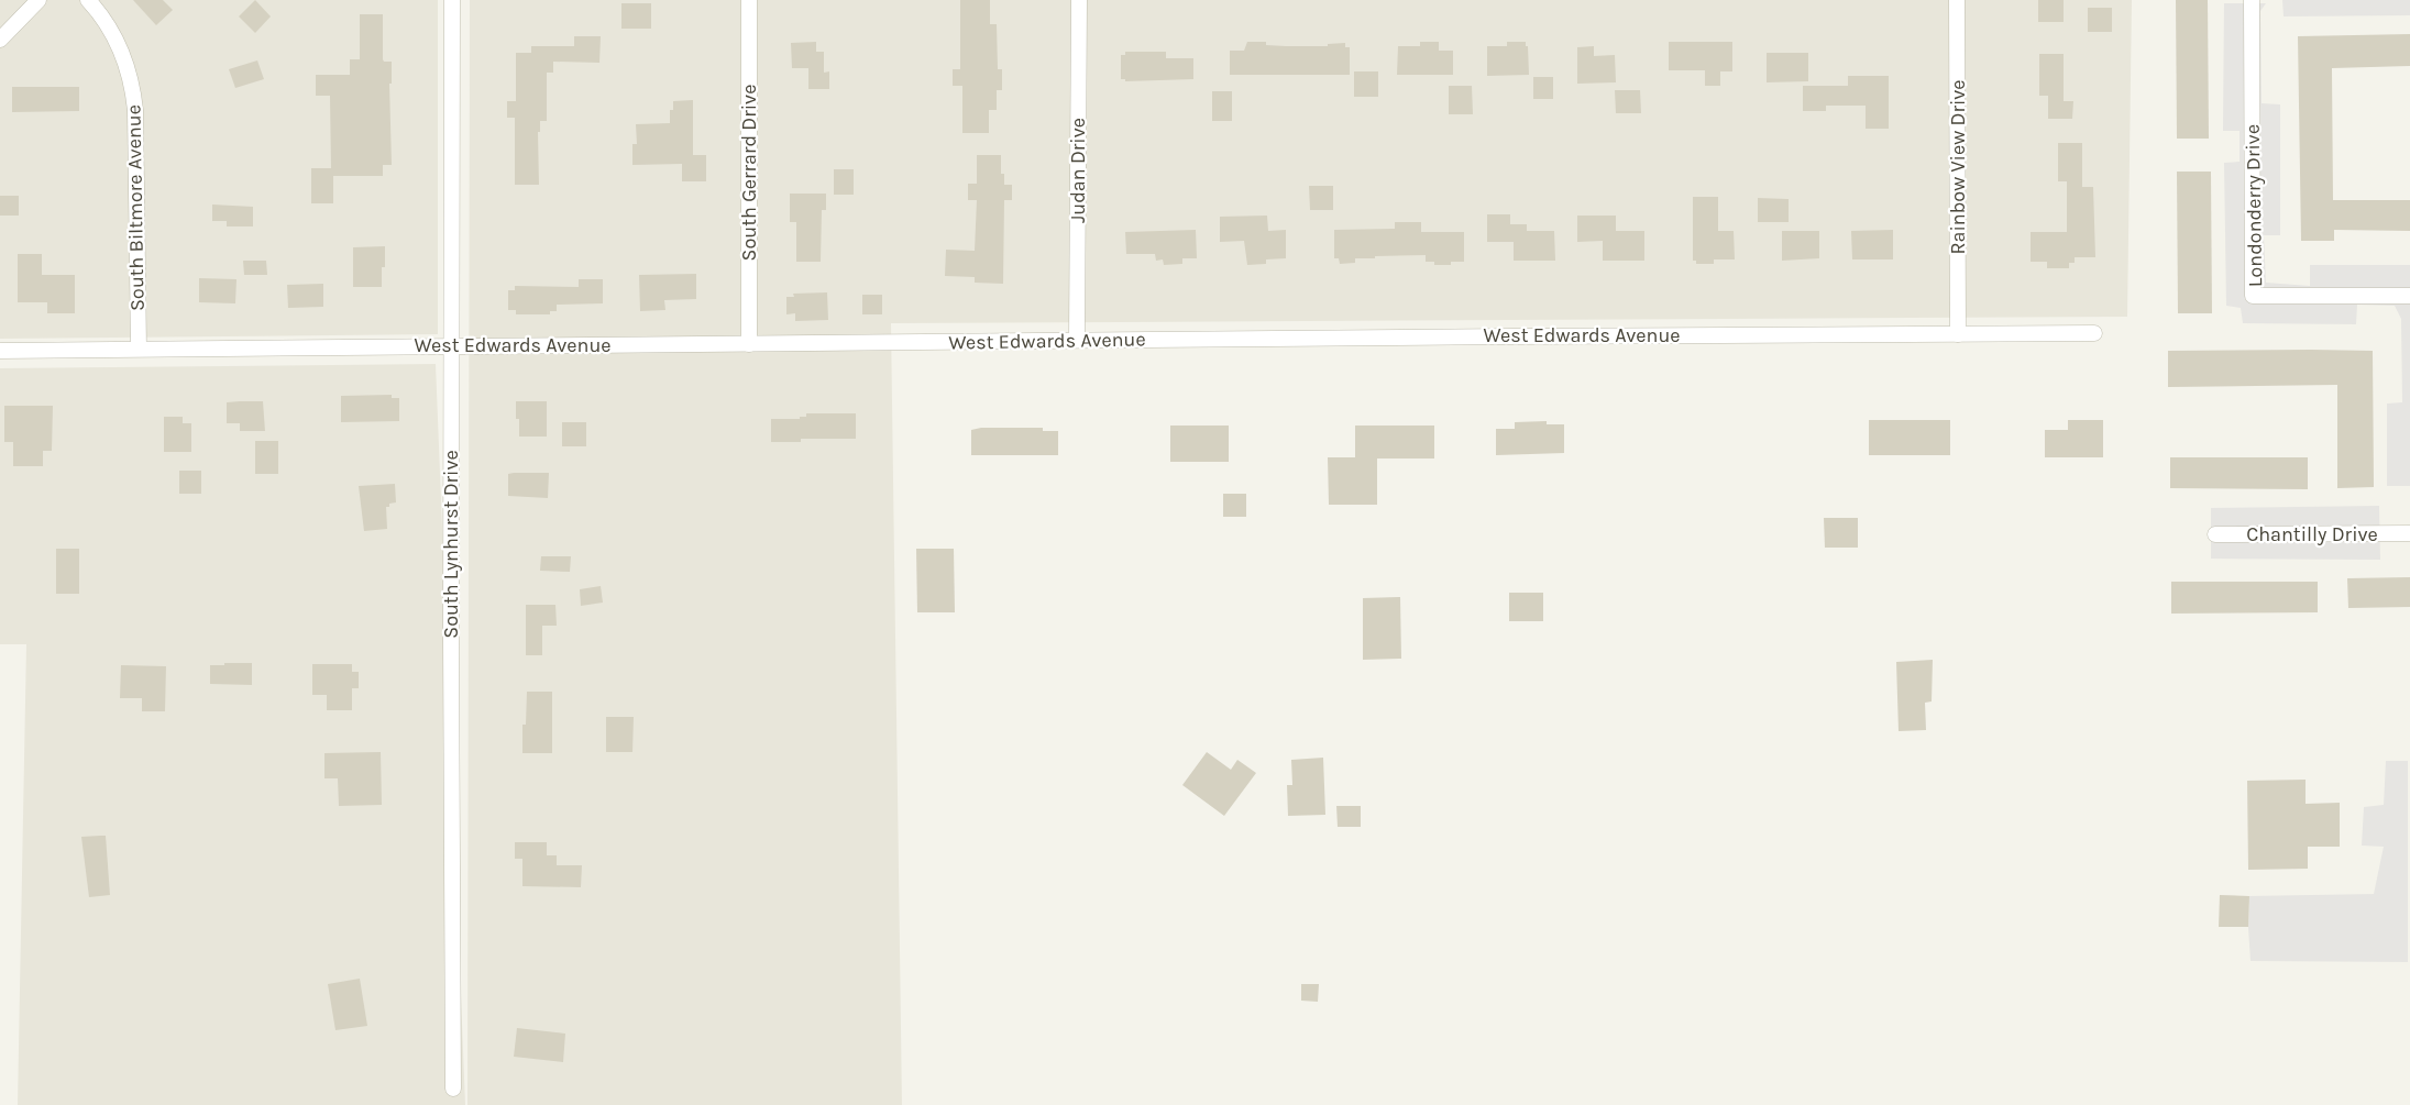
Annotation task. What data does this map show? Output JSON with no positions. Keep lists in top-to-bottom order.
{
  "streets": {
    "street": [
      "Rainbow View Drive",
      "Judan Drive",
      "South Gerrard Drive",
      "Londonderry Drive",
      "South Biltmore Avenue",
      "West Edwards Avenue",
      "Chantilly Drive",
      "South Lynhurst Drive"
    ]
  },
  "crossings": [
    ["Rainbow View Drive", "West Edwards Avenue"],
    ["Judan Drive", "West Edwards Avenue"],
    ["South Gerrard Drive", "West Edwards Avenue"],
    ["South Biltmore Avenue", "West Edwards Avenue"],
    ["West Edwards Avenue", "South Lynhurst Drive"]
  ]
}
